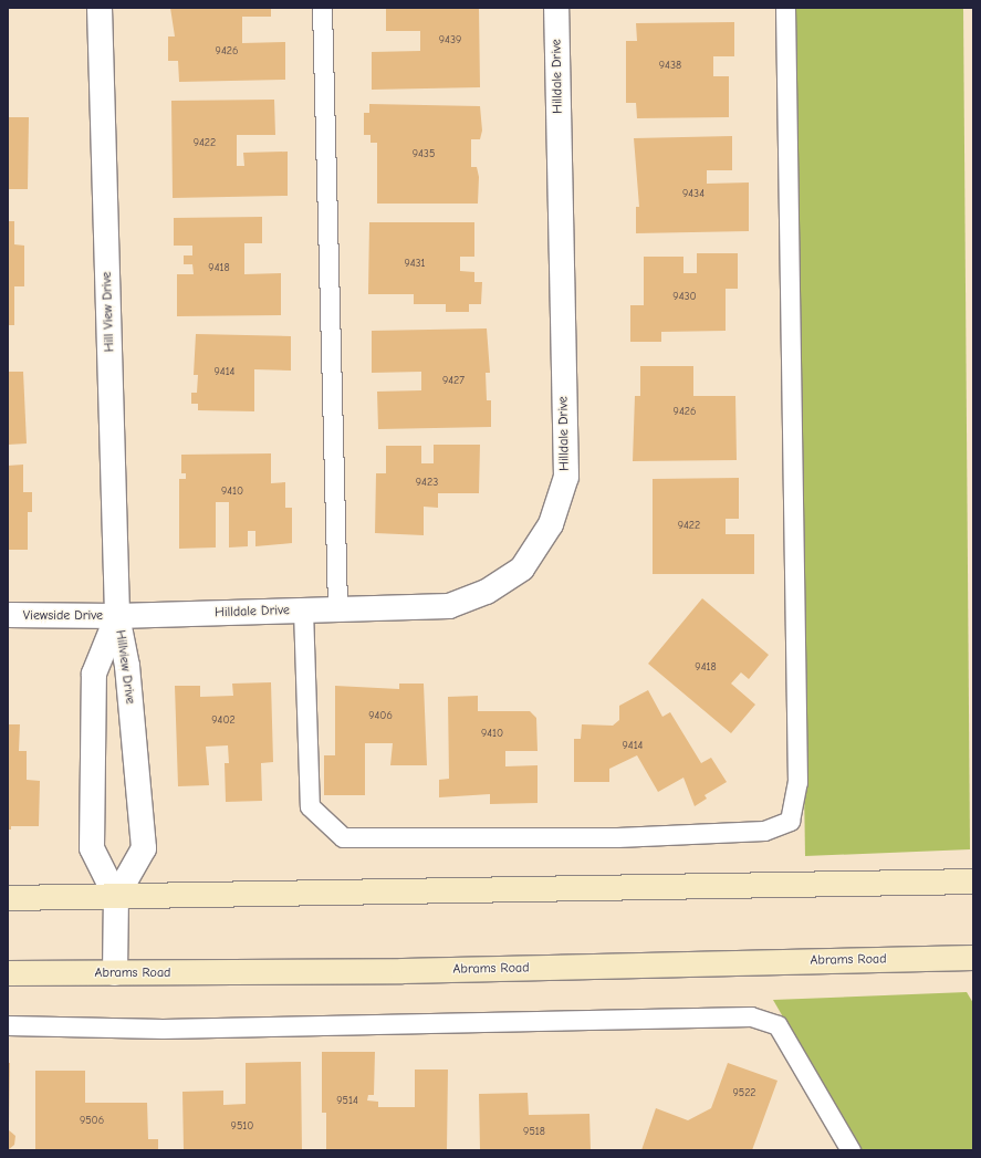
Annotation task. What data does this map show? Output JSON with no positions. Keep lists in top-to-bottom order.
{
  "streets": {
    "main road": ["Abrams Road"],
    "street": [
      "Hilldale Drive",
      "Hill View Drive",
      "Viewside Drive",
      "Hillview Drive"
    ]
  },
  "crossings": [
    ["Hilldale Drive", "Hill View Drive"],
    ["Hilldale Drive", "Viewside Drive"],
    ["Hilldale Drive", "Hillview Drive"],
    ["Hill View Drive", "Viewside Drive"],
    ["Hill View Drive", "Hillview Drive"],
    ["Viewside Drive", "Hillview Drive"],
    ["Hillview Drive", "Abrams Road"]
  ],
  "house_numbers": [
    "9439",
    "9426",
    "9438",
    "9422",
    "9435",
    "9434",
    "9431",
    "9418",
    "9430",
    "9414",
    "9427",
    "9426",
    "9423",
    "9410",
    "9422",
    "9418",
    "9406",
    "9402",
    "9410",
    "9414",
    "9522",
    "9514",
    "9506",
    "9510",
    "9518"
  ]
}
